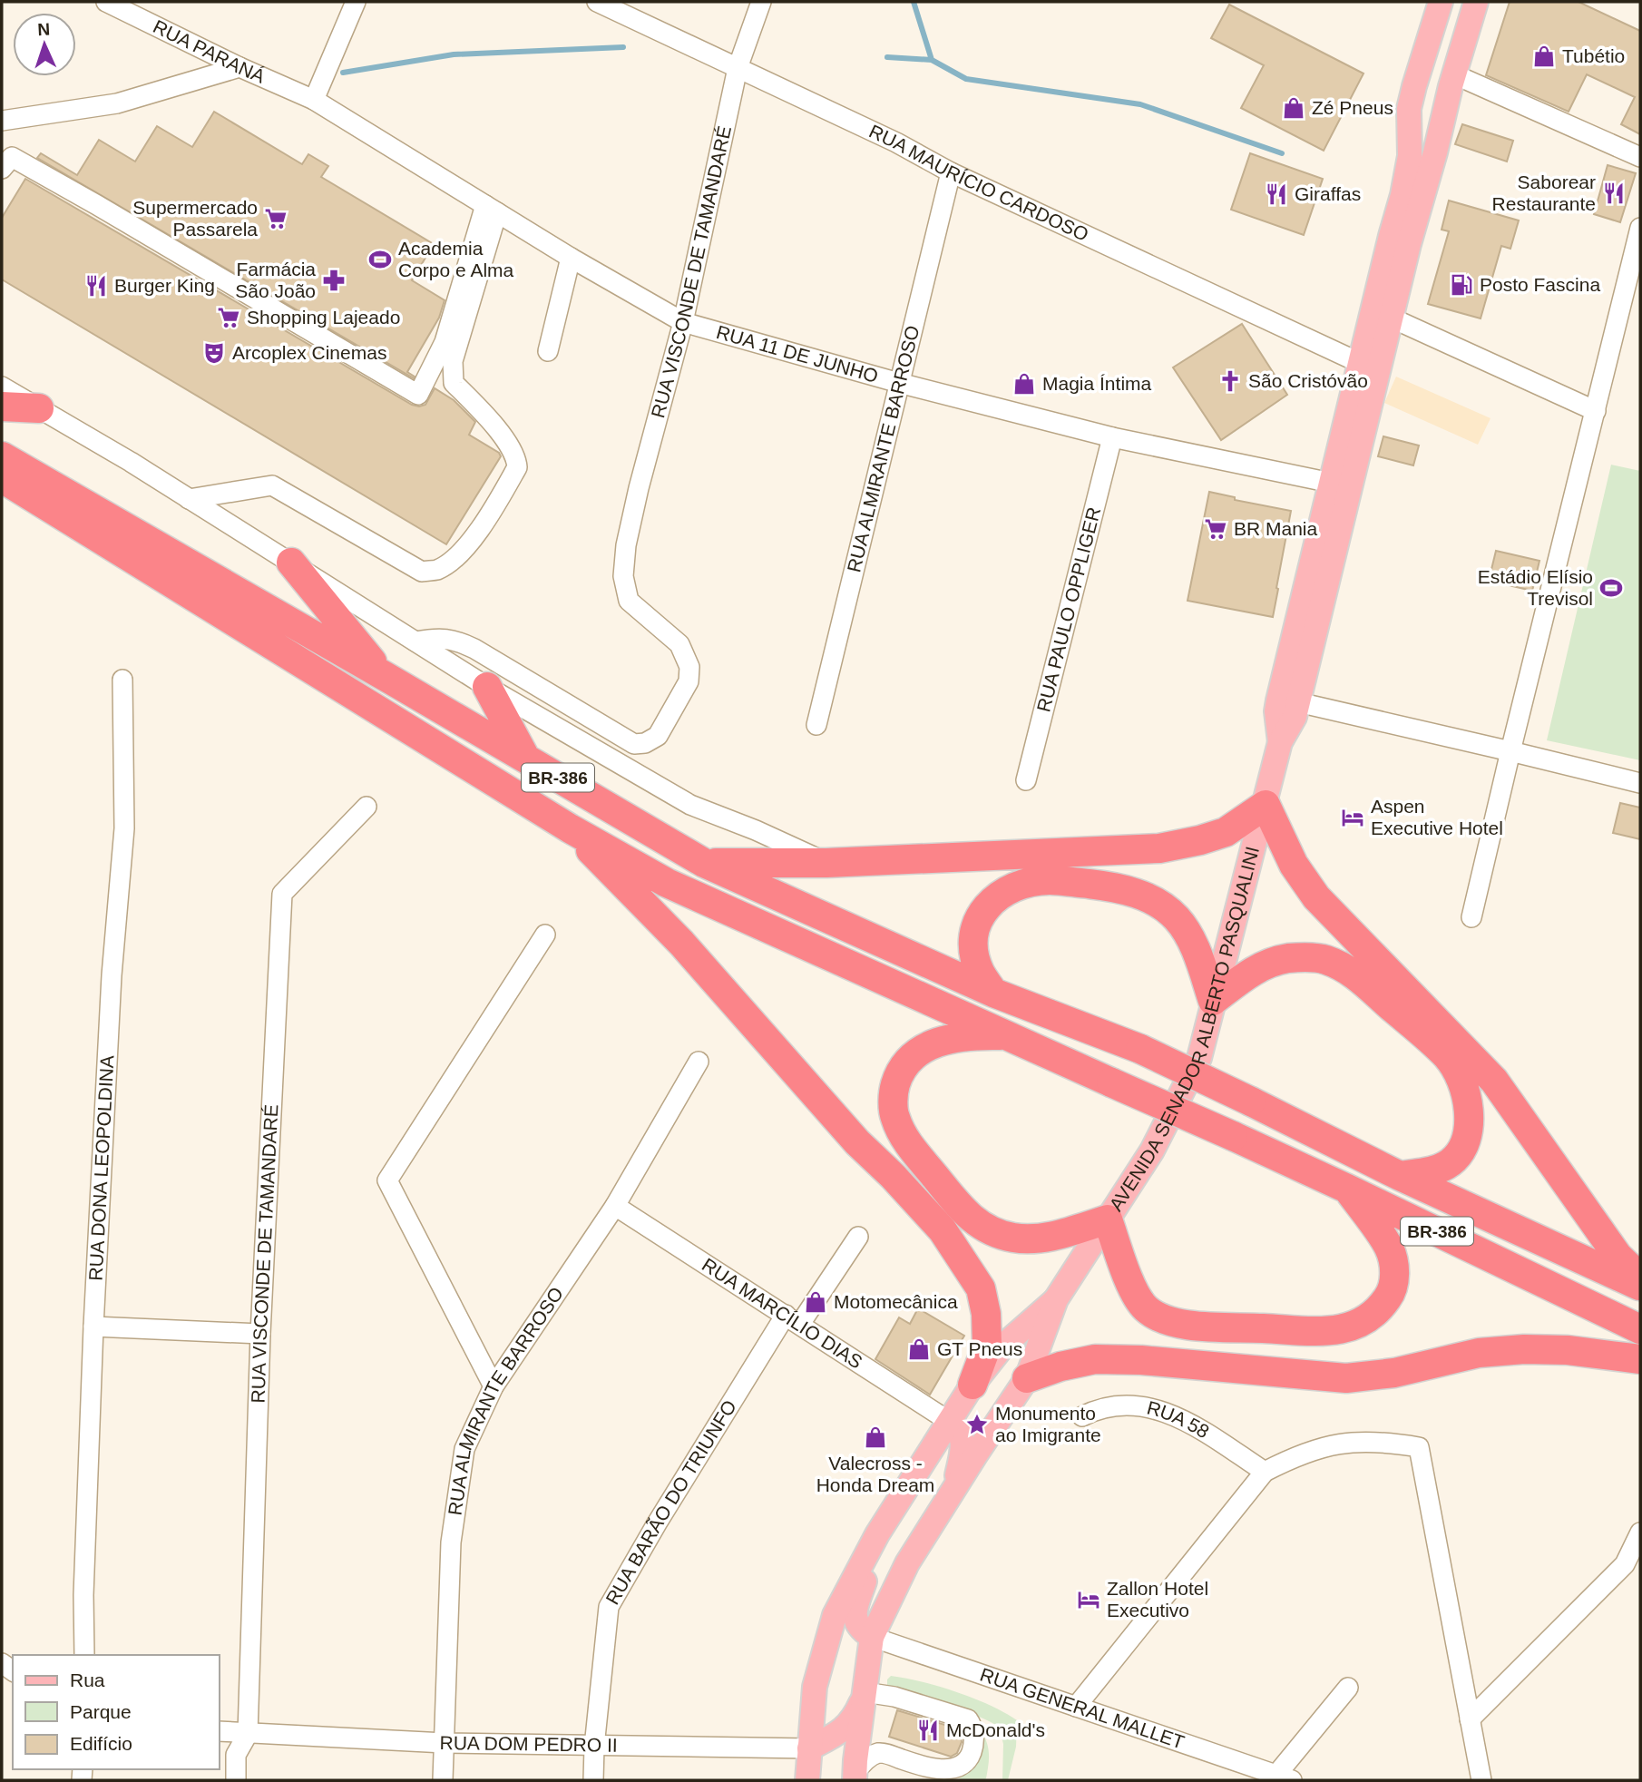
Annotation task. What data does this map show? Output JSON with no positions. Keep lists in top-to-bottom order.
{
  "streets": {
    "highway": ["BR-386"],
    "main road": ["AVENIDA SENADOR ALBERTO PASQUALINI"],
    "street": [
      "RUA PARANÁ",
      "RUA MAURÍCIO CARDOSO",
      "RUA VISCONDE DE TAMANDARÉ",
      "RUA 11 DE JUNHO",
      "RUA ALMIRANTE BARROSO",
      "RUA PAULO OPPLIGER",
      "RUA DONA LEOPOLDINA",
      "RUA MARCÍLIO DIAS",
      "RUA 58",
      "RUA BARÃO DO TRIUNFO",
      "RUA GENERAL MALLET",
      "RUA DOM PEDRO II"
    ]
  },
  "crossings": [
    ["RUA PARANÁ", "RUA 11 DE JUNHO"],
    ["RUA MAURÍCIO CARDOSO", "RUA VISCONDE DE TAMANDARÉ"],
    ["RUA MAURÍCIO CARDOSO", "RUA ALMIRANTE BARROSO"],
    ["RUA MAURÍCIO CARDOSO", "AVENIDA SENADOR ALBERTO PASQUALINI"],
    ["RUA VISCONDE DE TAMANDARÉ", "RUA 11 DE JUNHO"],
    ["RUA VISCONDE DE TAMANDARÉ", "RUA DOM PEDRO II"],
    ["RUA 11 DE JUNHO", "RUA ALMIRANTE BARROSO"],
    ["RUA 11 DE JUNHO", "RUA PAULO OPPLIGER"],
    ["RUA 11 DE JUNHO", "AVENIDA SENADOR ALBERTO PASQUALINI"],
    ["RUA ALMIRANTE BARROSO", "RUA MARCÍLIO DIAS"],
    ["RUA ALMIRANTE BARROSO", "RUA DOM PEDRO II"],
    ["AVENIDA SENADOR ALBERTO PASQUALINI", "RUA MARCÍLIO DIAS"],
    ["AVENIDA SENADOR ALBERTO PASQUALINI", "RUA GENERAL MALLET"],
    ["AVENIDA SENADOR ALBERTO PASQUALINI", "RUA DOM PEDRO II"],
    ["RUA MARCÍLIO DIAS", "RUA BARÃO DO TRIUNFO"],
    ["RUA BARÃO DO TRIUNFO", "RUA DOM PEDRO II"]
  ],
  "places": {
    "shop": [
      "Tubétio",
      "Zé Pneus",
      "Magia Íntima",
      "Motomecânica",
      "GT Pneus",
      "Valecross - Honda Dream"
    ],
    "restaurant": [
      "Saborear Restaurante",
      "Giraffas",
      "Burger King",
      "McDonald's"
    ],
    "supermarket": ["Supermercado Passarela", "Shopping Lajeado", "BR Mania"],
    "sports": ["Academia Corpo e Alma", "Estádio Elísio Trevisol"],
    "pharmacy": ["Farmácia São João"],
    "fuel station": ["Posto Fascina"],
    "theatre": ["Arcoplex Cinemas"],
    "church": ["São Cristóvão"],
    "hotel": ["Aspen Executive Hotel", "Zallon Hotel Executivo"],
    "place": ["Monumento ao Imigrante"]
  },
  "legend": ["Rua", "Parque", "Edifício"],
  "north": "top"
}
